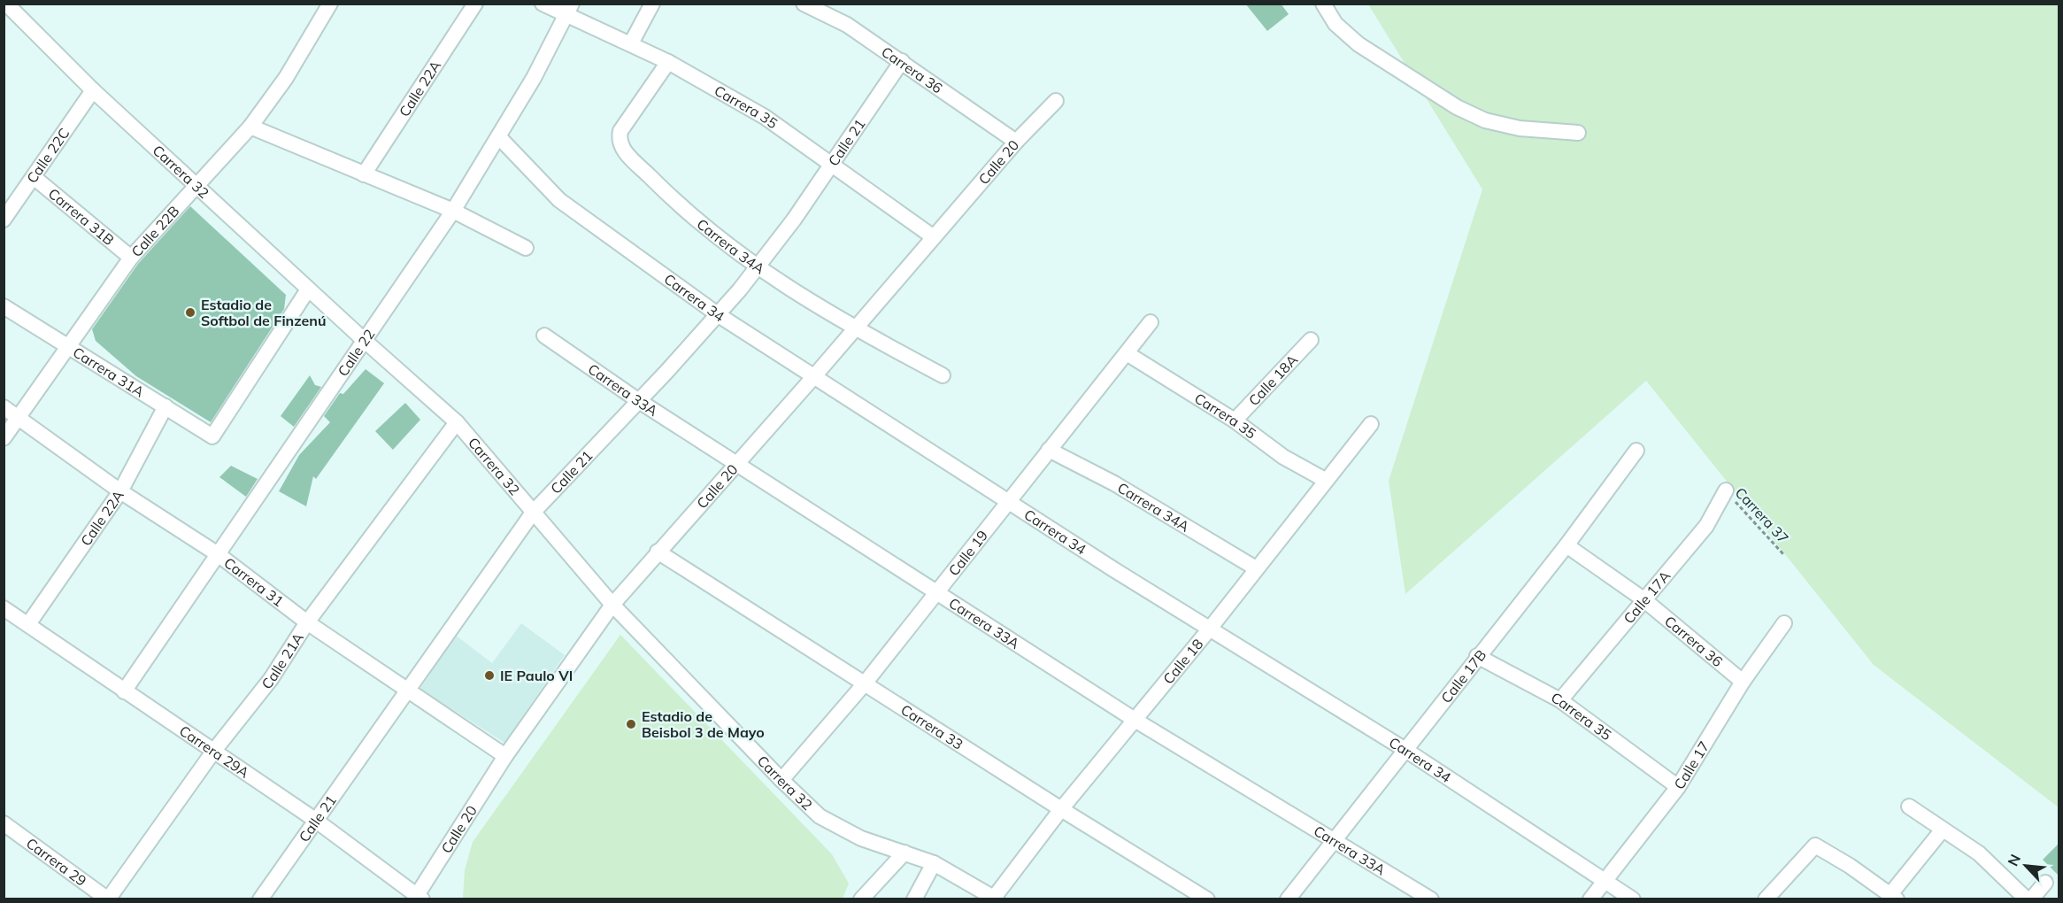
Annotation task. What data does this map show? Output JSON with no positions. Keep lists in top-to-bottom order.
{
  "streets": {
    "street": [
      "Carrera 36",
      "Calle 22A",
      "Carrera 35",
      "Calle 21",
      "Calle 22C",
      "Calle 20",
      "Carrera 32",
      "Carrera 31B",
      "Calle 22B",
      "Carrera 34A",
      "Carrera 34",
      "Calle 22",
      "Carrera 31A",
      "Calle 18A",
      "Carrera 33A",
      "Calle 19",
      "Carrera 31",
      "Calle 17A",
      "Calle 21A",
      "Calle 18",
      "Calle 17B",
      "Carrera 33",
      "Carrera 29A",
      "Calle 17",
      "Carrera 29"
    ],
    "path": ["Carrera 37"]
  },
  "crossings": [
    ["Carrera 36", "Calle 21"],
    ["Carrera 36", "Calle 20"],
    ["Carrera 36", "Calle 17A"],
    ["Carrera 36", "Calle 17B"],
    ["Carrera 36", "Calle 17"],
    ["Calle 22A", "Carrera 31A"],
    ["Calle 22A", "Carrera 31"],
    ["Calle 22A", "Carrera 29A"],
    ["Carrera 35", "Calle 21"],
    ["Carrera 35", "Calle 20"],
    ["Carrera 35", "Carrera 34A"],
    ["Carrera 35", "Calle 22"],
    ["Carrera 35", "Calle 18A"],
    ["Carrera 35", "Calle 19"],
    ["Carrera 35", "Calle 17A"],
    ["Carrera 35", "Calle 18"],
    ["Carrera 35", "Calle 17B"],
    ["Carrera 35", "Calle 17"],
    ["Calle 21", "Carrera 32"],
    ["Calle 21", "Carrera 34A"],
    ["Calle 21", "Carrera 34"],
    ["Calle 21", "Carrera 33A"],
    ["Calle 21", "Carrera 31"],
    ["Calle 21", "Carrera 29A"],
    ["Calle 22C", "Carrera 32"],
    ["Calle 22C", "Carrera 31B"],
    ["Calle 20", "Carrera 32"],
    ["Calle 20", "Carrera 34A"],
    ["Calle 20", "Carrera 34"],
    ["Calle 20", "Carrera 33A"],
    ["Calle 20", "Carrera 31"],
    ["Calle 20", "Carrera 33"],
    ["Calle 20", "Carrera 29A"],
    ["Carrera 32", "Calle 22B"],
    ["Carrera 32", "Calle 22"],
    ["Carrera 32", "Carrera 31A"],
    ["Carrera 32", "Calle 19"],
    ["Carrera 32", "Calle 21A"],
    ["Carrera 32", "Calle 18"],
    ["Carrera 31B", "Calle 22B"],
    ["Calle 22B", "Carrera 31A"],
    ["Calle 22B", "Carrera 31"],
    ["Carrera 34A", "Calle 19"],
    ["Carrera 34A", "Calle 18"],
    ["Carrera 34", "Calle 22"],
    ["Carrera 34", "Calle 19"],
    ["Carrera 34", "Calle 18"],
    ["Carrera 34", "Calle 17B"],
    ["Carrera 34", "Calle 17"],
    ["Calle 22", "Carrera 31"],
    ["Calle 22", "Carrera 29A"],
    ["Carrera 33A", "Calle 19"],
    ["Carrera 33A", "Calle 18"],
    ["Carrera 33A", "Calle 17B"],
    ["Carrera 37", "Calle 17A"],
    ["Calle 19", "Carrera 33"],
    ["Carrera 31", "Calle 21A"],
    ["Calle 21A", "Carrera 29A"],
    ["Calle 21A", "Carrera 29"],
    ["Calle 18", "Carrera 33"]
  ],
  "places": ["Estadio de Softbol de Finzenú", "IE Paulo VI", "Estadio de Beisbol 3 de Mayo"],
  "north": "top left"
}
